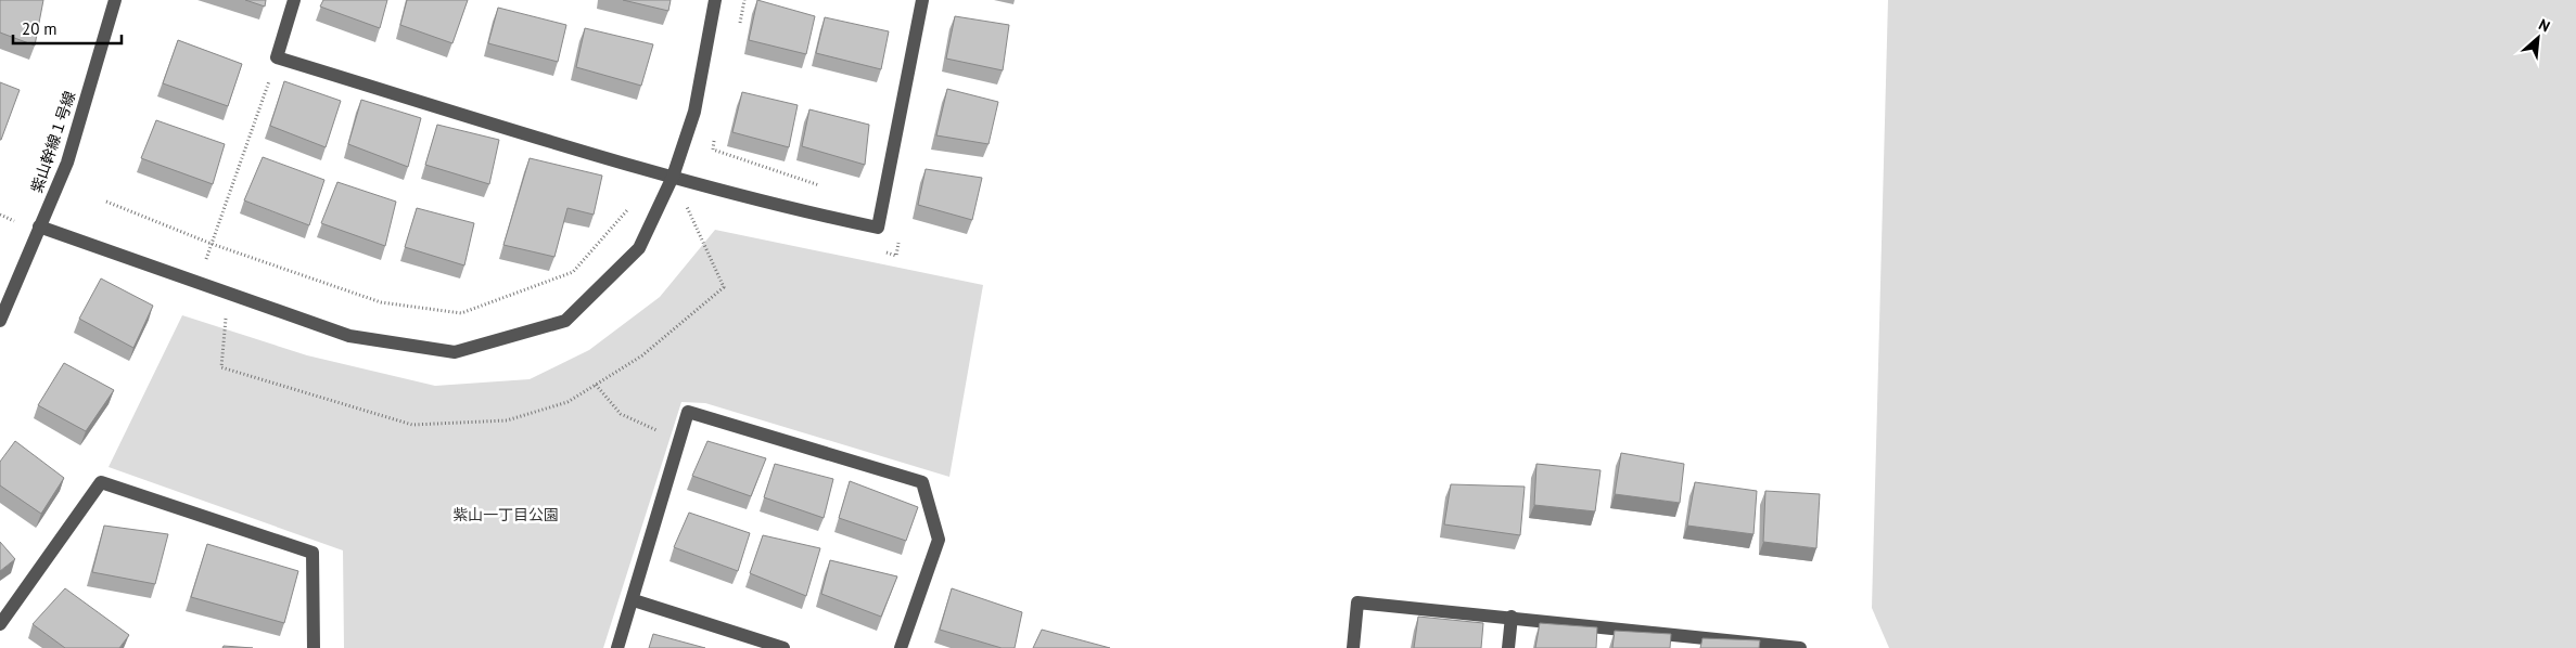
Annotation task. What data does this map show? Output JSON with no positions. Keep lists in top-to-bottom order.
{
  "streets": {
    "street": ["紫山幹線１号線"]
  },
  "parks": ["紫山一丁目公園"],
  "scale_bar": "20 m",
  "north": "top right"
}
